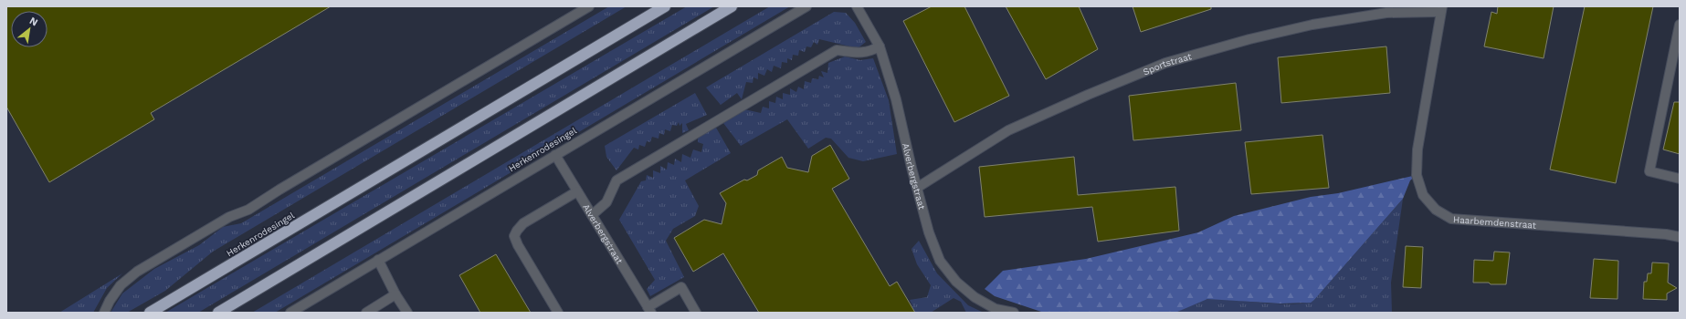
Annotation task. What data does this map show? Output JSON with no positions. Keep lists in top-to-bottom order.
{
  "streets": {
    "highway": ["Herkenrodesingel"],
    "street": ["Sportstraat", "Alverbergstraat", "Haarbemdenstraat"]
  },
  "crossings": [
    ["Sportstraat", "Alverbergstraat"],
    ["Sportstraat", "Haarbemdenstraat"],
    ["Herkenrodesingel", "Alverbergstraat"]
  ],
  "north": "top right"
}
